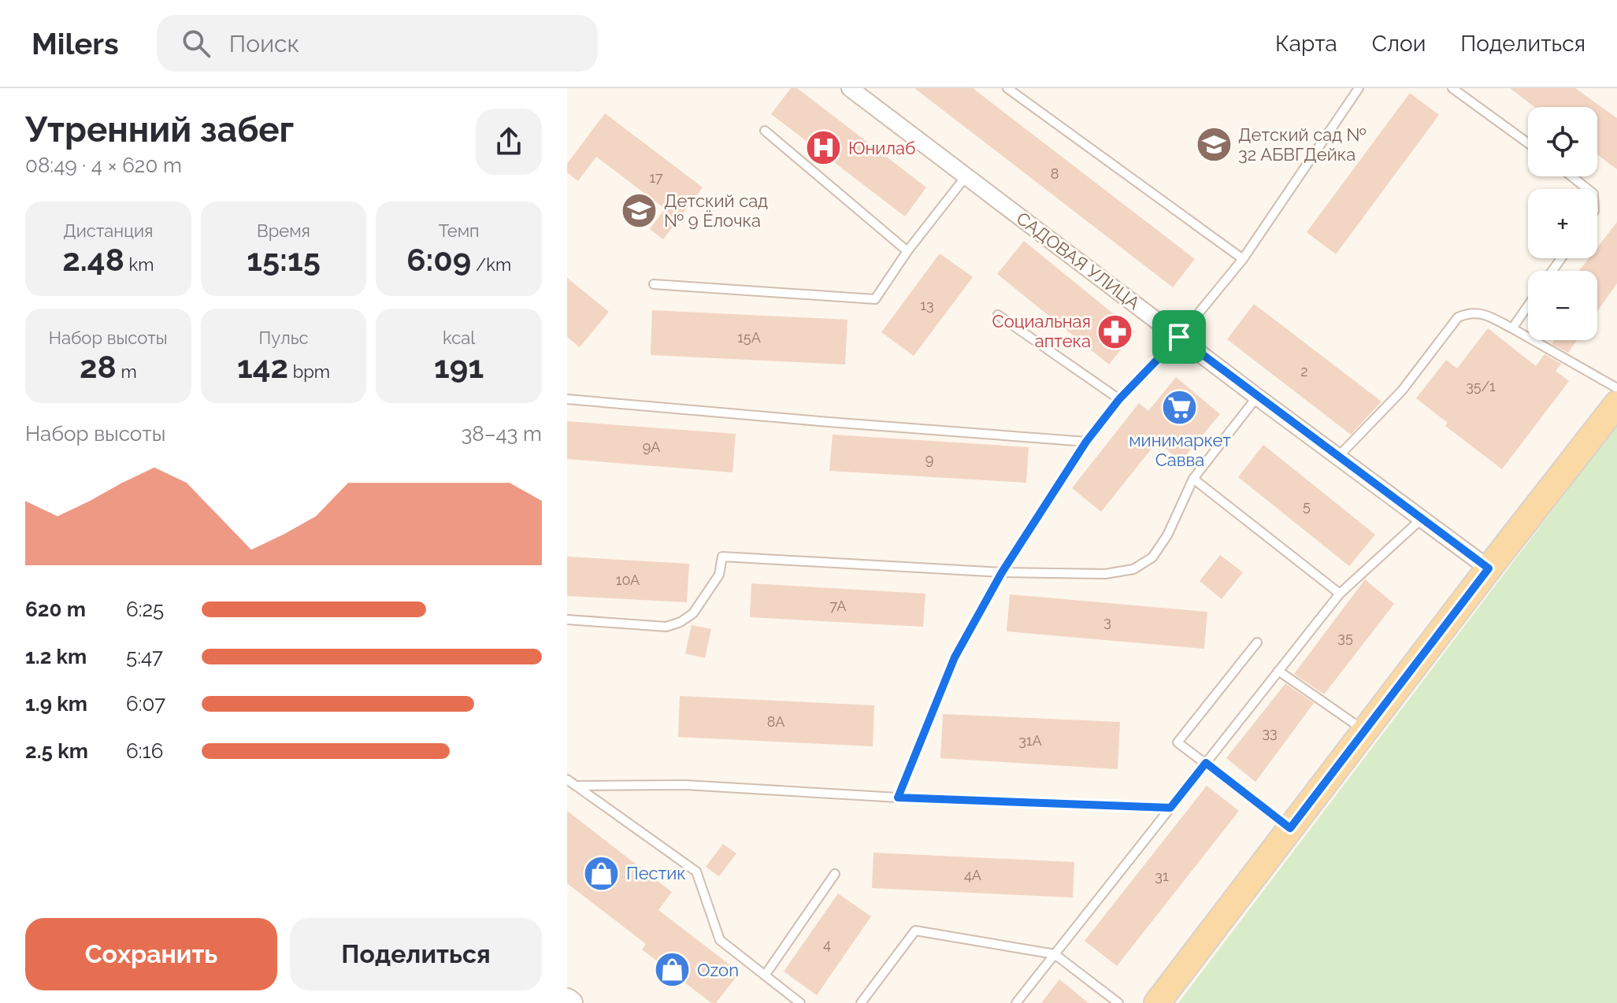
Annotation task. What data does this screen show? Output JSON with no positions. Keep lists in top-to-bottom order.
{
  "streets": {
    "street": ["САДОВАЯ УЛИЦА"]
  },
  "places": {
    "school or university": ["Детский сад № 32 АБВГДейка", "Детский сад № 9 Ёлочка"],
    "hospital": ["Юнилаб"],
    "pharmacy": ["Социальная аптека"],
    "supermarket": ["минимаркет Савва"],
    "shop": ["Пестик", "Ozon"]
  },
  "house_numbers": [
    "8",
    "17",
    "13",
    "15А",
    "2",
    "35/1",
    "9А",
    "9",
    "5",
    "10А",
    "7А",
    "3",
    "35",
    "8А",
    "33",
    "31А",
    "4А",
    "31",
    "4"
  ],
  "page": {
    "header": "Milers",
    "search": "Поиск",
    "nav": ["Карта", "Слои", "Поделиться"],
    "heading": ["Утренний забег", "08:49 · 4 × 620 m"],
    "map_buttons": ["+", "−"],
    "stats": [
      ["Дистанция", "2.48 km"],
      ["Время", "15:15"],
      ["Темп", "6:09 /km"],
      ["Набор высоты", "28 m"],
      ["Пульс", "142 bpm"],
      ["kcal", "191"]
    ],
    "chart": ["Набор высоты", "38–43 m"],
    "list": [
      {
        "name": "620 m",
        "note": "6:25"
      },
      {
        "name": "1.2 km",
        "note": "5:47"
      },
      {
        "name": "1.9 km",
        "note": "6:07"
      },
      {
        "name": "2.5 km",
        "note": "6:16"
      }
    ],
    "buttons": ["Сохранить", "Поделиться"]
  }
}
